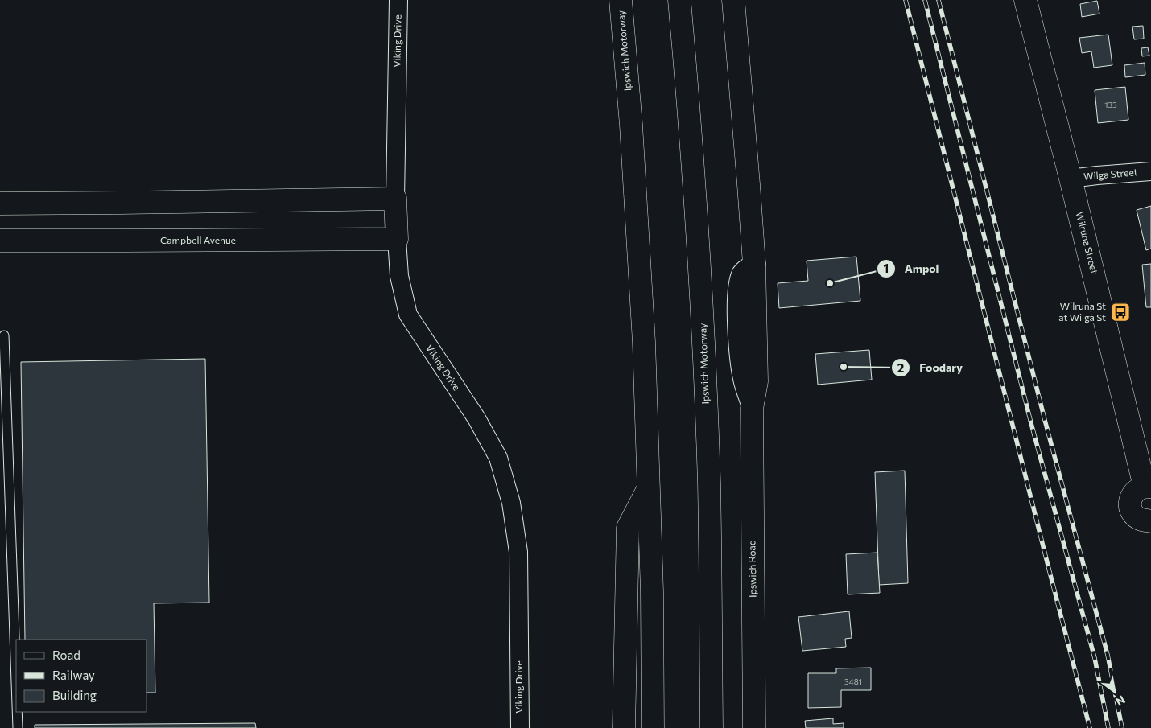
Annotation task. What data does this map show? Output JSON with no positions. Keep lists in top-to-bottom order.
{
  "streets": {
    "main road": [
      "Viking Drive",
      "Ipswich Motorway",
      "Campbell Avenue",
      "Wilruna Street",
      "Ipswich Road"
    ],
    "street": ["Wilga Street"]
  },
  "crossings": [
    ["Viking Drive", "Campbell Avenue"],
    ["Wilga Street", "Wilruna Street"]
  ],
  "places": {
    "other": ["Ampol", "Foodary"],
    "bus stop": ["Wilruna St at Wilga St"]
  },
  "house_numbers": ["133", "3481"],
  "legend": ["Road", "Railway", "Building"],
  "north": "bottom right"
}
